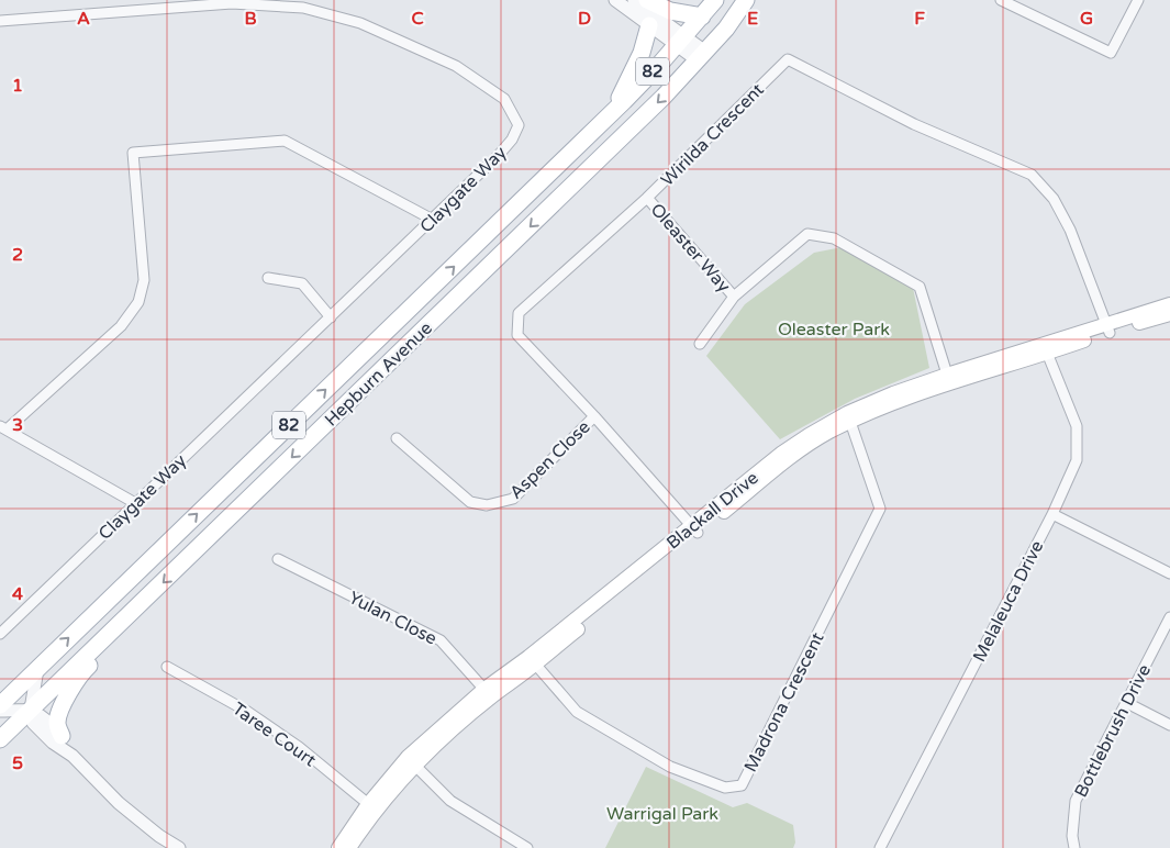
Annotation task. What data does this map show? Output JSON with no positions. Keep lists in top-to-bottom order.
{
  "streets": {
    "main road": ["82", "Hepburn Avenue", "Blackall Drive"],
    "street": [
      "Wirilda Crescent",
      "Claygate Way",
      "Oleaster Way",
      "Aspen Close",
      "Melaleuca Drive",
      "Yulan Close",
      "Madrona Crescent",
      "Bottlebrush Drive",
      "Taree Court"
    ]
  },
  "crossings": [
    ["Wirilda Crescent", "Oleaster Way"],
    ["Wirilda Crescent", "Aspen Close"],
    ["Wirilda Crescent", "Blackall Drive"],
    ["Oleaster Way", "Blackall Drive"],
    ["Blackall Drive", "Melaleuca Drive"],
    ["Blackall Drive", "Yulan Close"],
    ["Blackall Drive", "Madrona Crescent"],
    ["Blackall Drive", "Taree Court"]
  ],
  "parks": ["Oleaster Park", "Warrigal Park"],
  "grid": {
    "columns": [
      "A",
      "B",
      "C",
      "D",
      "E",
      "F",
      "G"
    ],
    "rows": [
      "1",
      "2",
      "3",
      "4",
      "5"
    ]
  }
}
